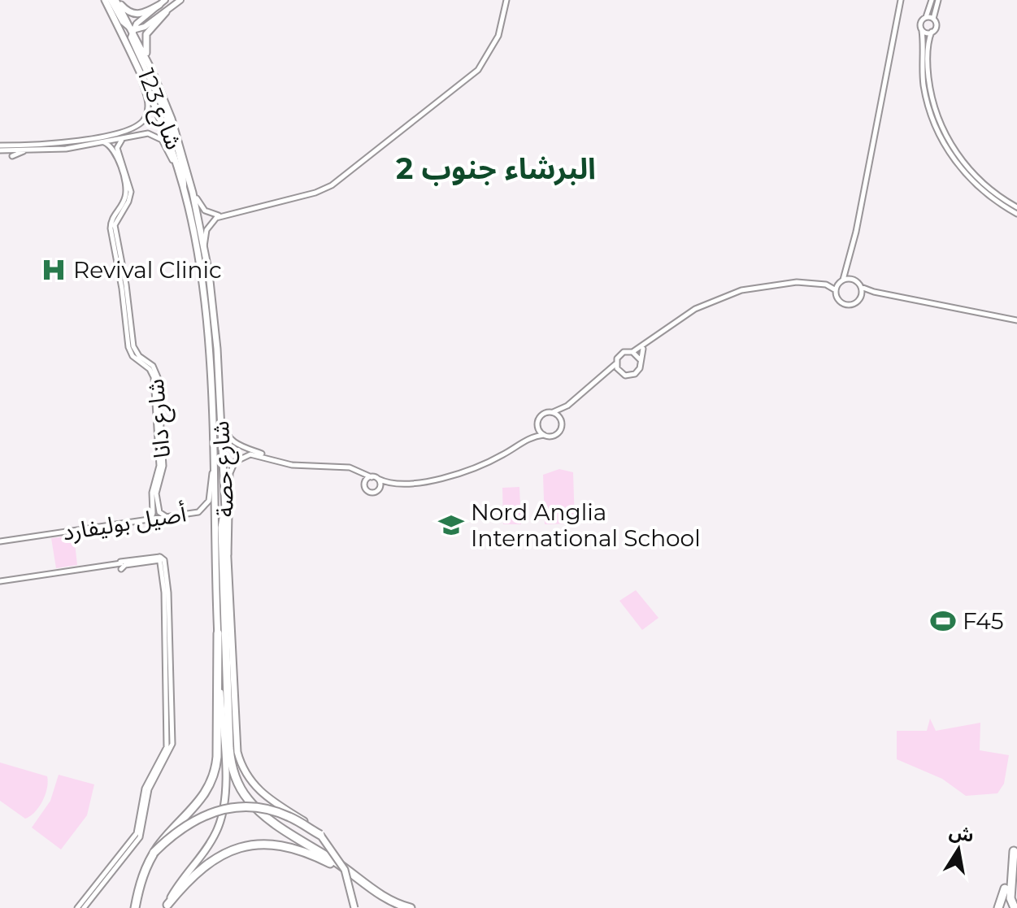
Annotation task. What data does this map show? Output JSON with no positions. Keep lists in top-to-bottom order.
{
  "streets": {
    "main road": ["شارع 123", "شارع حصة"],
    "street": ["شارع دانا", "أصيل بوليفارد"]
  },
  "crossings": [
    ["شارع 123", "شارع حصة"],
    ["شارع دانا", "أصيل بوليفارد"],
    ["شارع حصة", "أصيل بوليفارد"]
  ],
  "districts": ["البرشاء جنوب 2"],
  "places": {
    "hospital": ["Revival Clinic"],
    "school or university": ["Nord Anglia International School"],
    "sports": ["F45"]
  },
  "north": "top"
}
